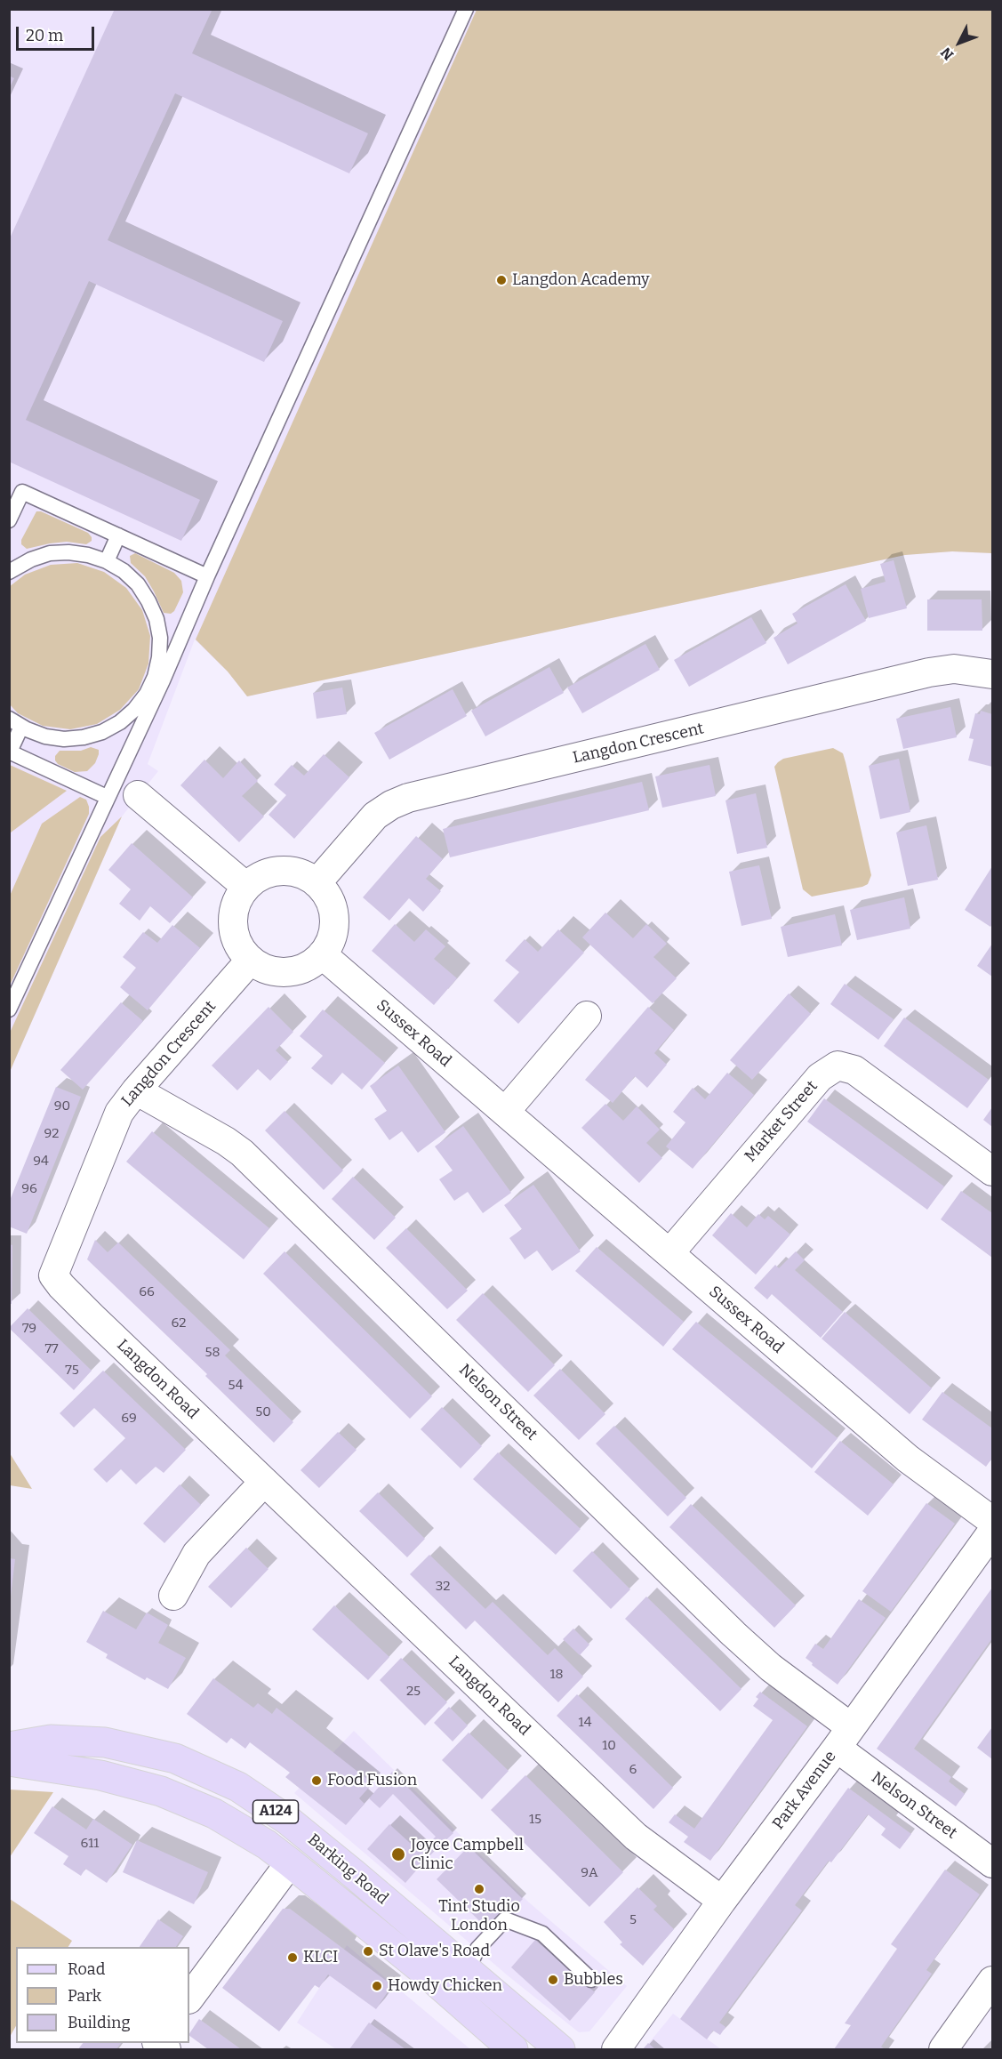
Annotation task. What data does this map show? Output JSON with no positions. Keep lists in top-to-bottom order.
{
  "streets": {
    "main road": ["A124", "Barking Road"],
    "street": [
      "Langdon Crescent",
      "Sussex Road",
      "Market Street",
      "Langdon Road",
      "Nelson Street",
      "Park Avenue"
    ]
  },
  "crossings": [
    ["Langdon Crescent", "Sussex Road"],
    ["Langdon Crescent", "Langdon Road"],
    ["Langdon Crescent", "Nelson Street"],
    ["Sussex Road", "Market Street"],
    ["Langdon Road", "Park Avenue"],
    ["Nelson Street", "Park Avenue"]
  ],
  "places": [
    "Langdon Academy",
    "Food Fusion",
    "Joyce Campbell Clinic",
    "Tint Studio London",
    "St Olave's Road",
    "KLCI",
    "Bubbles",
    "Howdy Chicken"
  ],
  "house_numbers": [
    "90",
    "92",
    "94",
    "96",
    "66",
    "62",
    "79",
    "77",
    "58",
    "75",
    "54",
    "50",
    "69",
    "32",
    "18",
    "25",
    "14",
    "10",
    "6",
    "15",
    "611",
    "9A",
    "5"
  ],
  "legend": ["Road", "Park", "Building"],
  "scale_bar": "20 m",
  "north": "bottom left"
}
